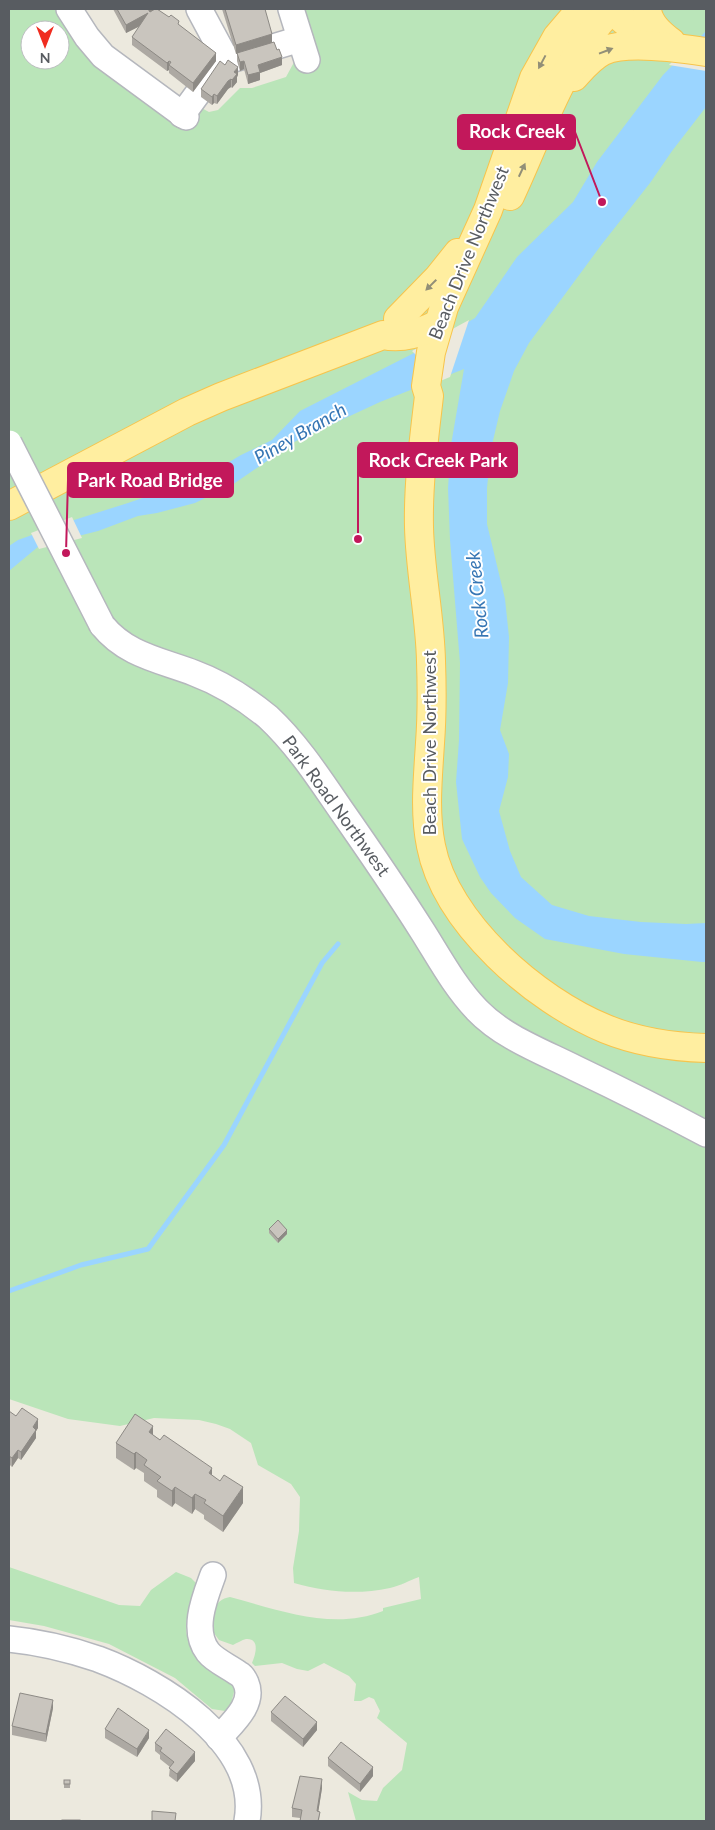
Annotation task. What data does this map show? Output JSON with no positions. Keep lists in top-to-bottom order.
{
  "streets": {
    "main road": ["Beach Drive Northwest"],
    "street": ["Park Road Northwest"]
  },
  "water": ["Piney Branch", "Rock Creek"],
  "places": ["Rock Creek", "Rock Creek Park", "Park Road Bridge"],
  "north": "bottom"
}
